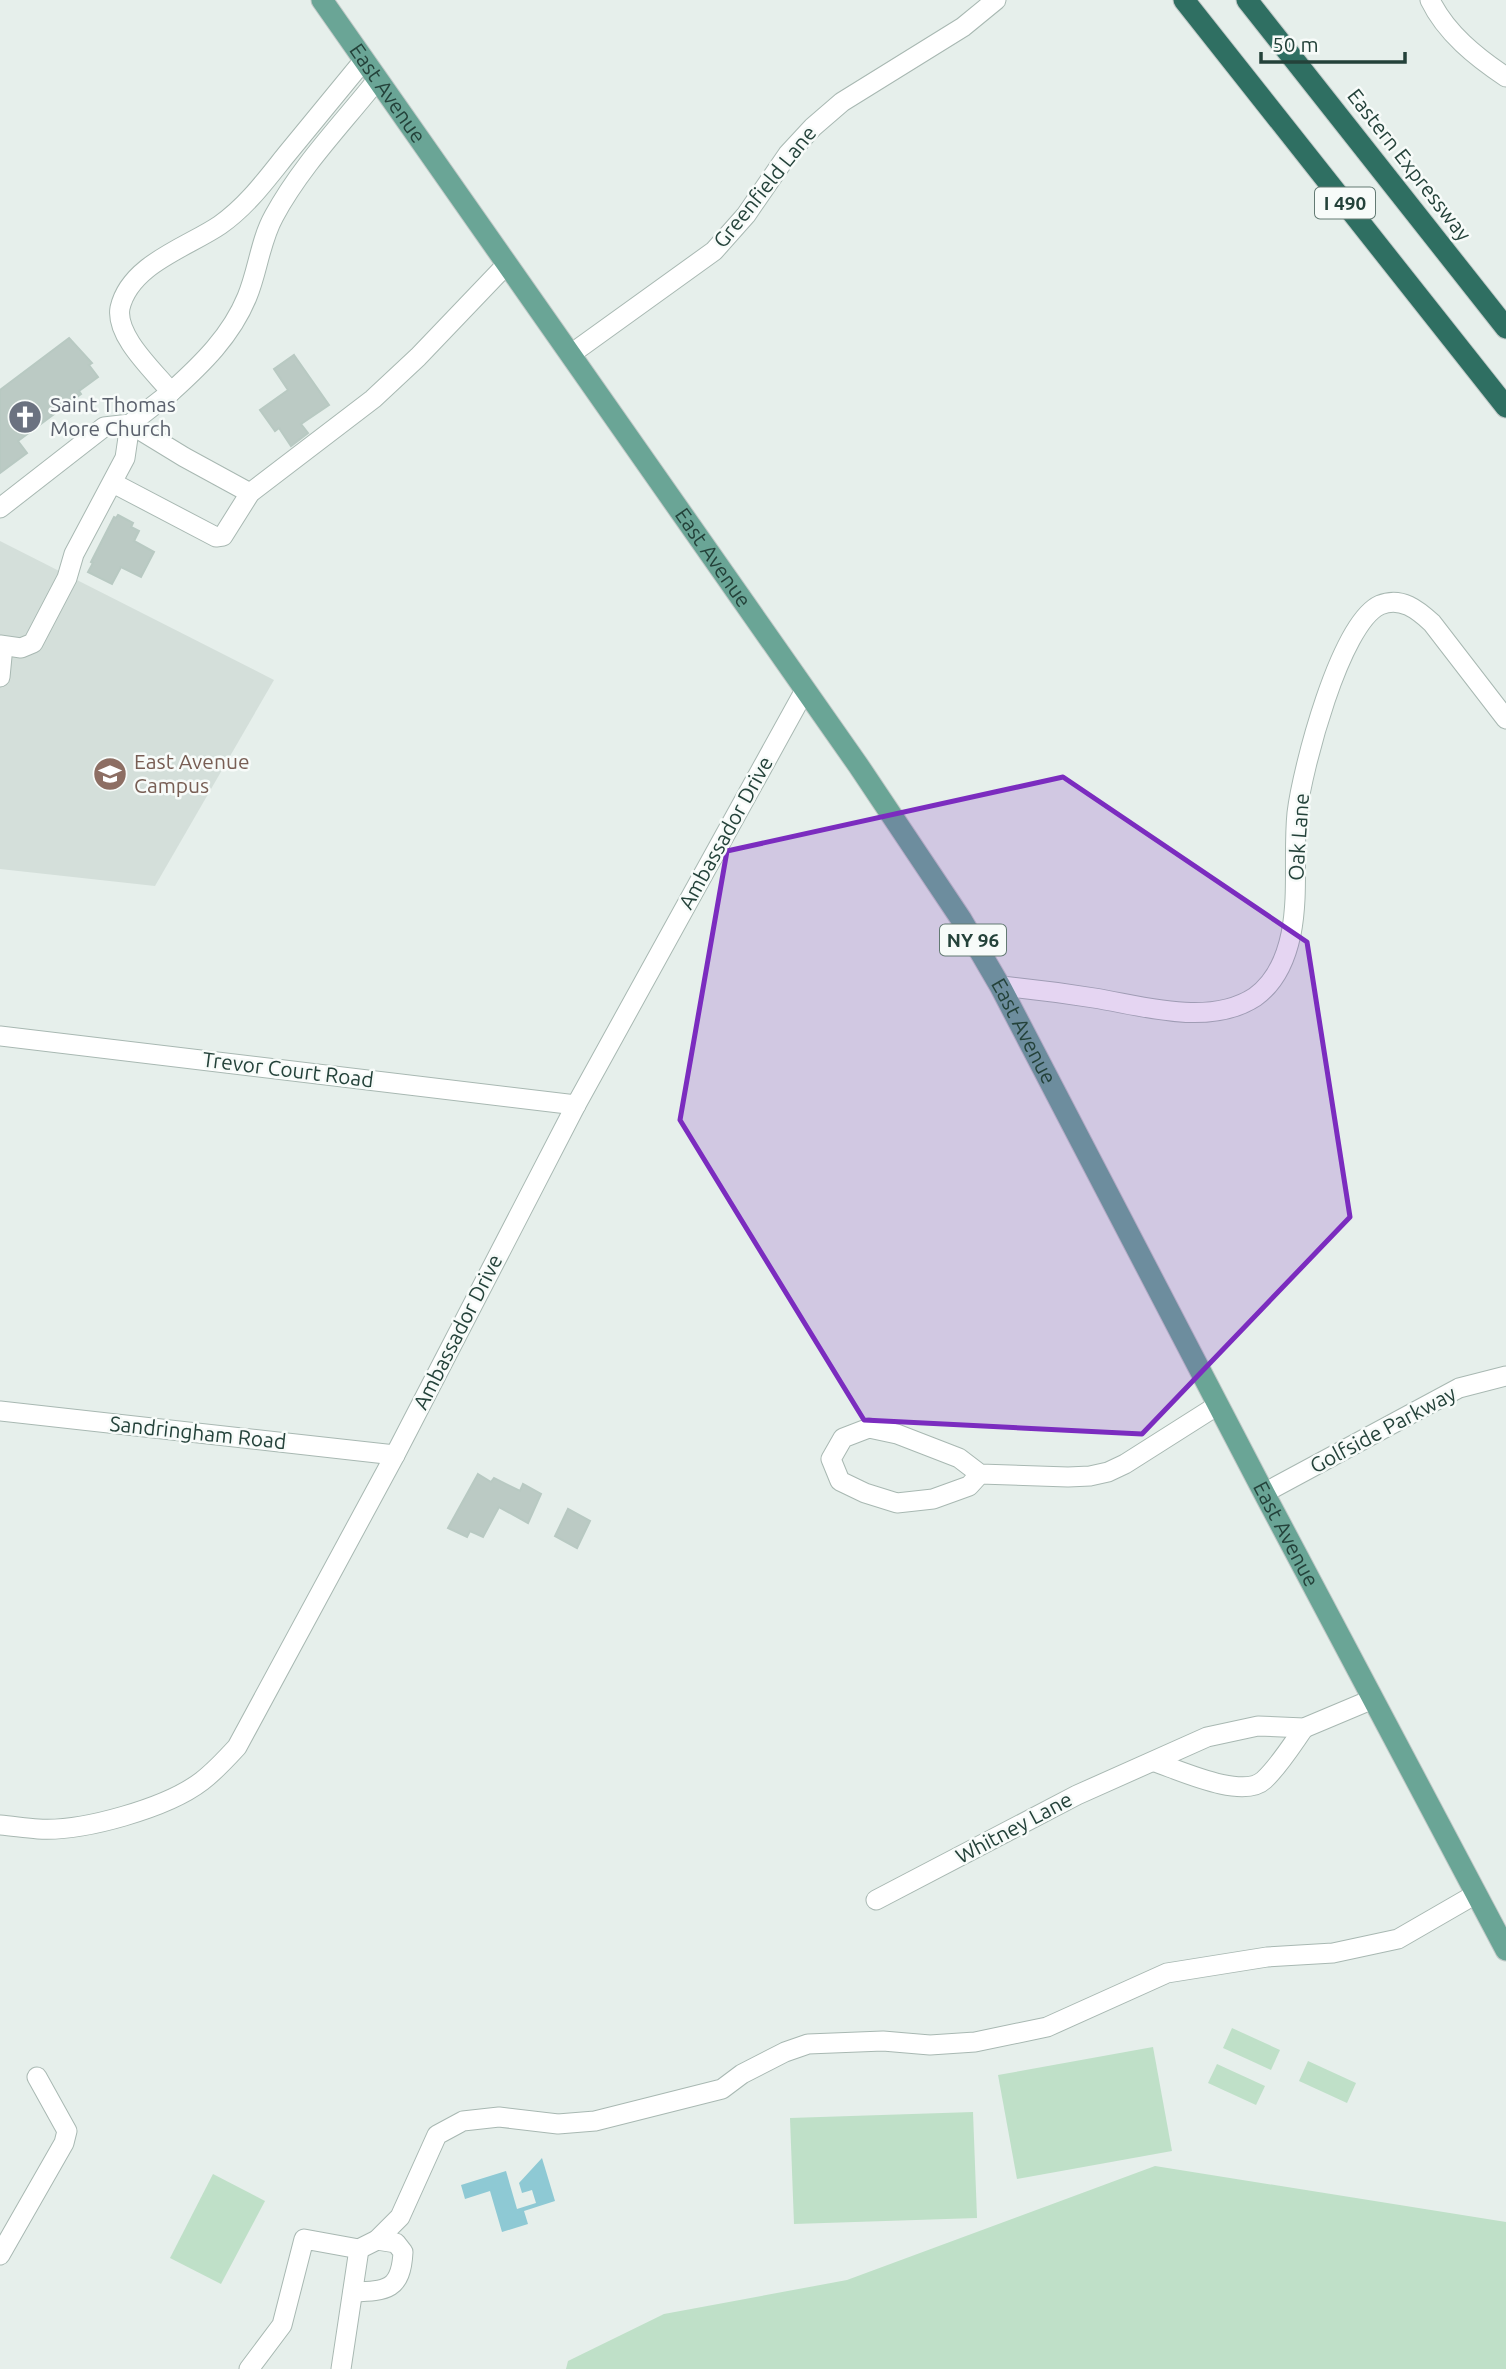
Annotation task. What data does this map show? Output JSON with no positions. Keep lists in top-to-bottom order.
{
  "streets": {
    "highway": ["Eastern Expressway", "I 490"],
    "main road": ["East Avenue", "NY 96"],
    "street": [
      "Greenfield Lane",
      "Ambassador Drive",
      "Oak Lane",
      "Trevor Court Road",
      "Golfside Parkway",
      "Sandringham Road",
      "Whitney Lane"
    ]
  },
  "crossings": [
    ["East Avenue", "Greenfield Lane"],
    ["East Avenue", "Ambassador Drive"],
    ["East Avenue", "Oak Lane"],
    ["East Avenue", "Golfside Parkway"],
    ["East Avenue", "Whitney Lane"],
    ["Ambassador Drive", "Trevor Court Road"],
    ["Ambassador Drive", "Sandringham Road"]
  ],
  "places": {
    "church": ["Saint Thomas More Church"],
    "school or university": ["East Avenue Campus"]
  },
  "scale_bar": "50 m"
}
